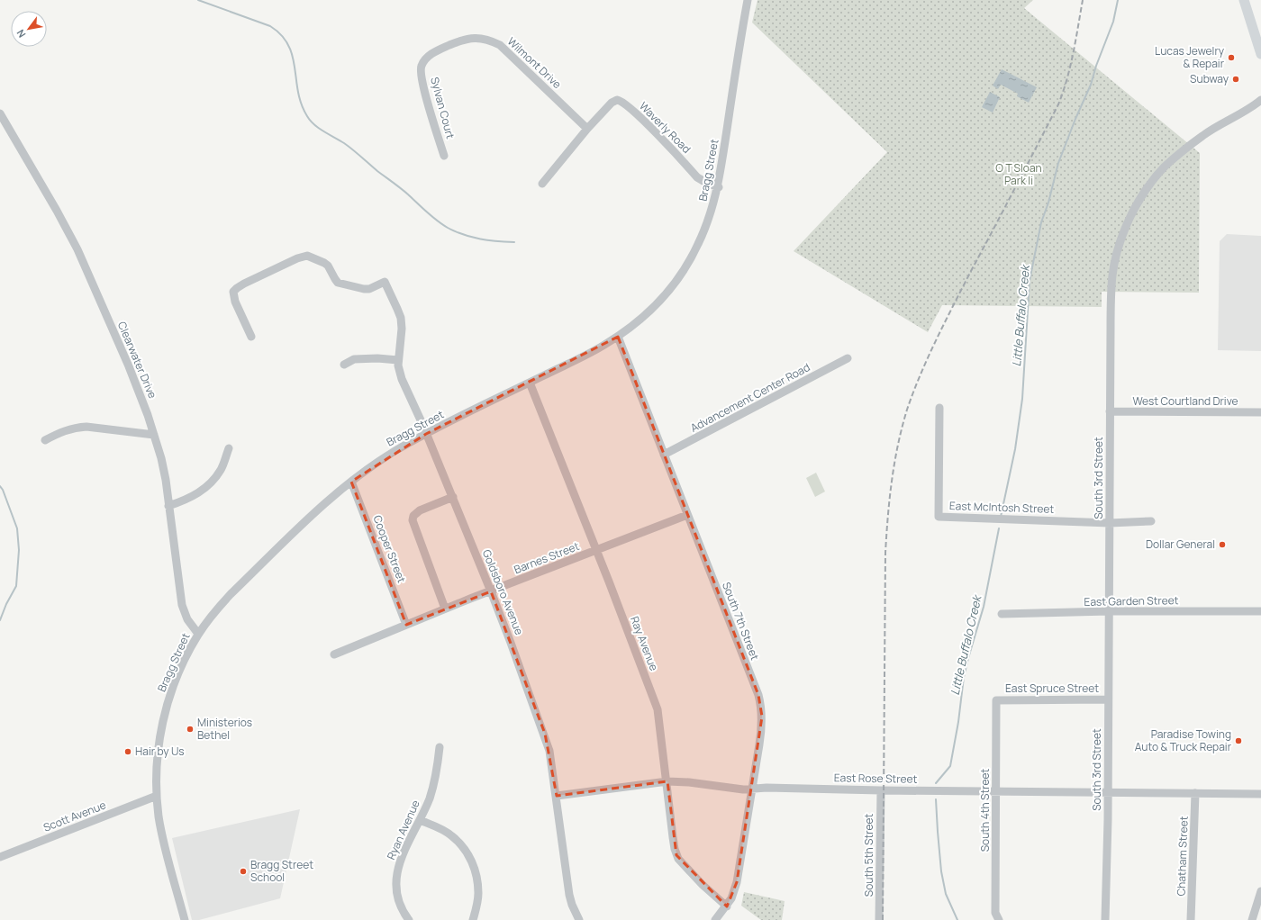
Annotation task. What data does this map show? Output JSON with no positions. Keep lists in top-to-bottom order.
{
  "streets": {
    "street": [
      "Wilmont Drive",
      "Sylvan Court",
      "Waverly Road",
      "Bragg Street",
      "Clearwater Drive",
      "Advancement Center Road",
      "West Courtland Drive",
      "South 3rd Street",
      "East McIntosh Street",
      "Cooper Street",
      "Barnes Street",
      "Goldsboro Avenue",
      "East Garden Street",
      "South 7th Street",
      "Ray Avenue",
      "East Spruce Street",
      "East Rose Street",
      "South 4th Street",
      "Scott Avenue",
      "Ryan Avenue",
      "South 5th Street",
      "Chatham Street"
    ]
  },
  "crossings": [
    ["Wilmont Drive", "Sylvan Court"],
    ["Wilmont Drive", "Waverly Road"],
    ["Waverly Road", "Bragg Street"],
    ["Bragg Street", "Clearwater Drive"],
    ["Bragg Street", "Cooper Street"],
    ["Bragg Street", "Goldsboro Avenue"],
    ["Bragg Street", "South 7th Street"],
    ["Bragg Street", "Ray Avenue"],
    ["Bragg Street", "Scott Avenue"],
    ["Advancement Center Road", "South 7th Street"],
    ["West Courtland Drive", "South 3rd Street"],
    ["South 3rd Street", "East McIntosh Street"],
    ["South 3rd Street", "East Garden Street"],
    ["South 3rd Street", "East Spruce Street"],
    ["South 3rd Street", "East Rose Street"],
    ["Cooper Street", "Barnes Street"],
    ["Barnes Street", "Goldsboro Avenue"],
    ["Barnes Street", "South 7th Street"],
    ["Barnes Street", "Ray Avenue"],
    ["Goldsboro Avenue", "East Rose Street"],
    ["South 7th Street", "Ray Avenue"],
    ["South 7th Street", "East Rose Street"],
    ["Ray Avenue", "East Rose Street"],
    ["East Spruce Street", "South 4th Street"],
    ["East Rose Street", "South 4th Street"],
    ["East Rose Street", "South 5th Street"],
    ["East Rose Street", "Chatham Street"]
  ],
  "water": ["Little Buffalo Creek"],
  "parks": ["O T Sloan Park Ii"],
  "places": [
    "Lucas Jewelry & Repair",
    "Subway",
    "Dollar General",
    "Ministerios Bethel",
    "Paradise Towing Auto & Truck Repair",
    "Hair by Us",
    "Bragg Street School"
  ],
  "north": "bottom left"
}
